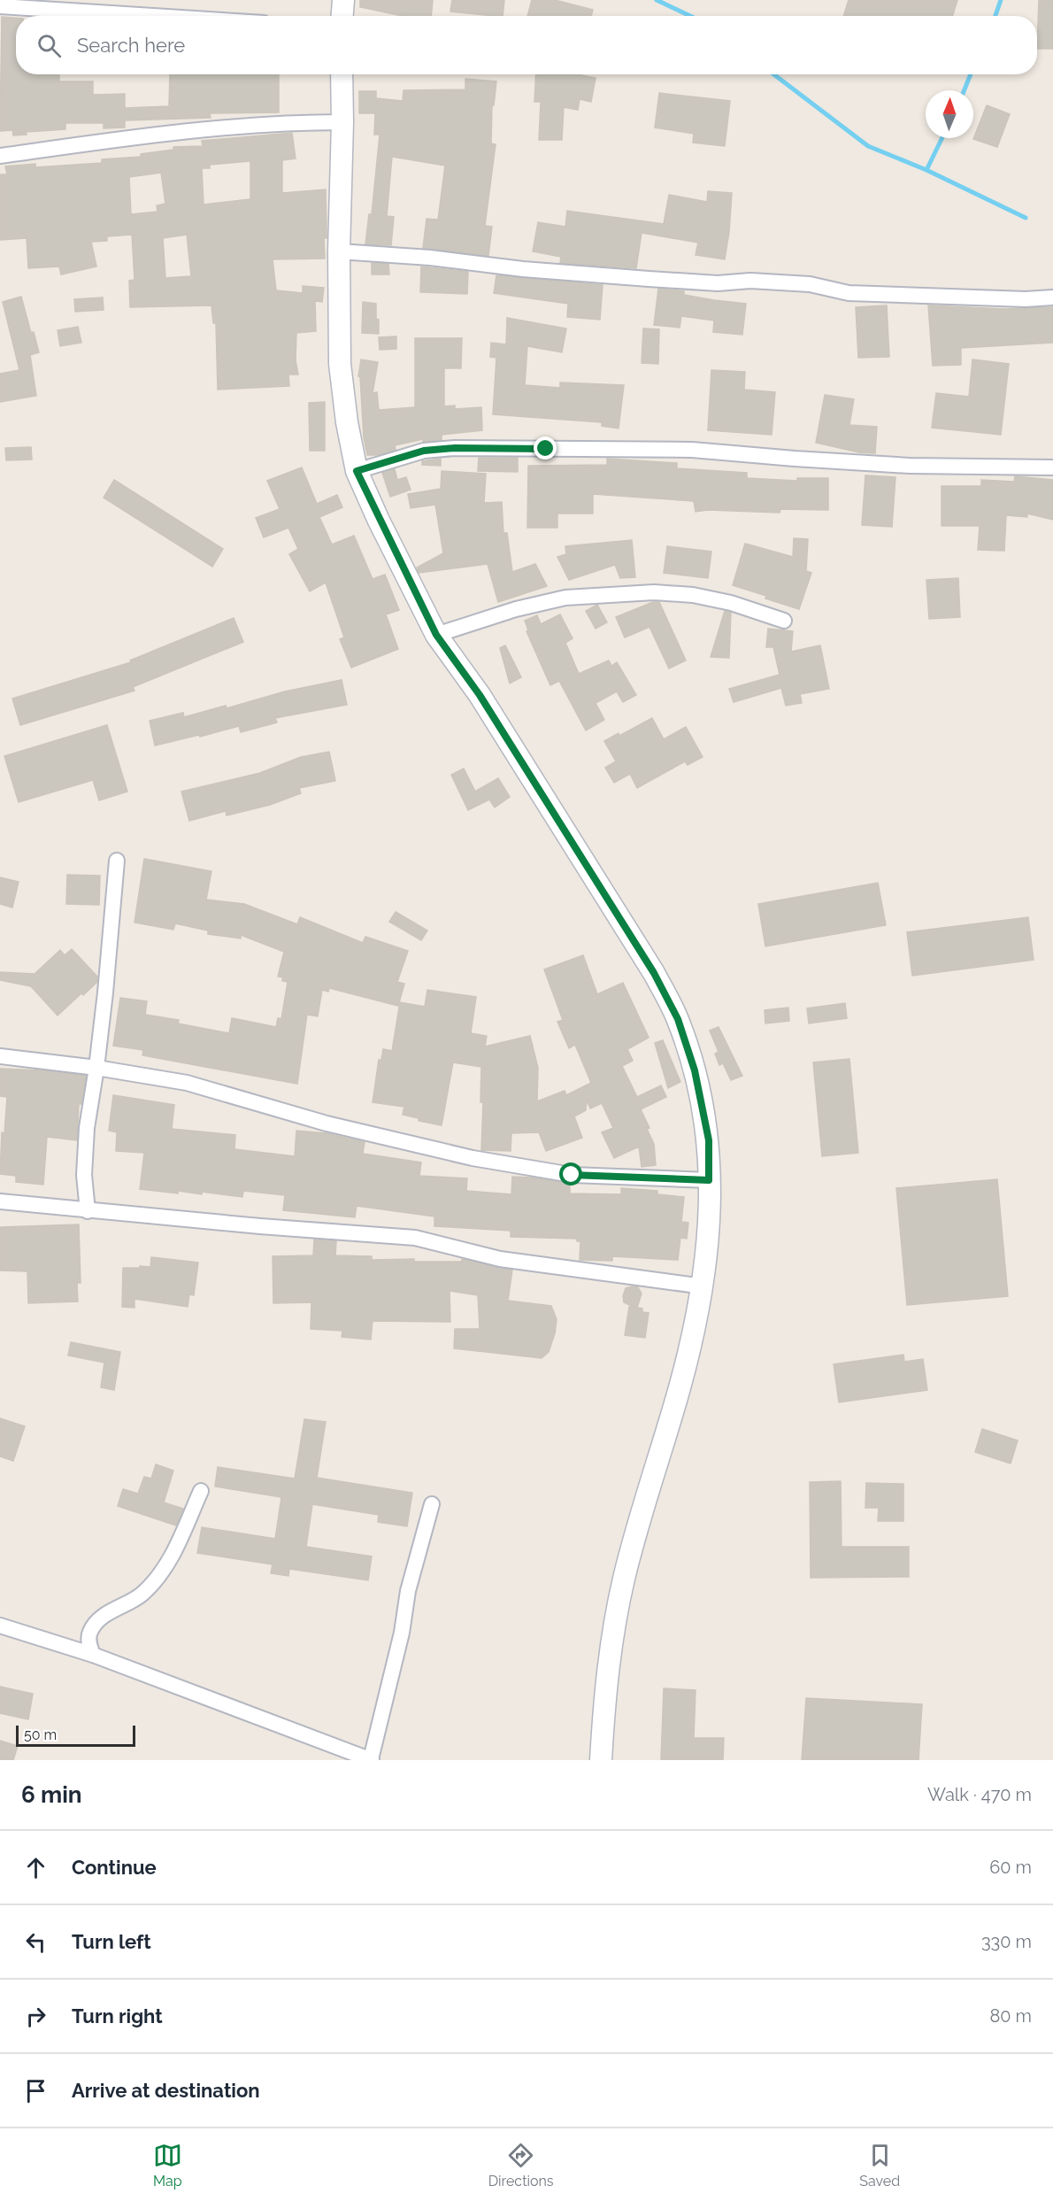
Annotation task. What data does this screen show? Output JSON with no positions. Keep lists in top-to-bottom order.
{
  "scale_bar": "50 m",
  "north": "top",
  "page": {
    "search": "Search here",
    "scale": "50 m",
    "heading": ["6 min", "Walk · 470 m"],
    "list": [
      ["Continue", "60 m"],
      ["Turn left", "330 m"],
      ["Turn right", "80 m"],
      "Arrive at destination"
    ],
    "nav": ["Map", "Directions", "Saved"]
  }
}
